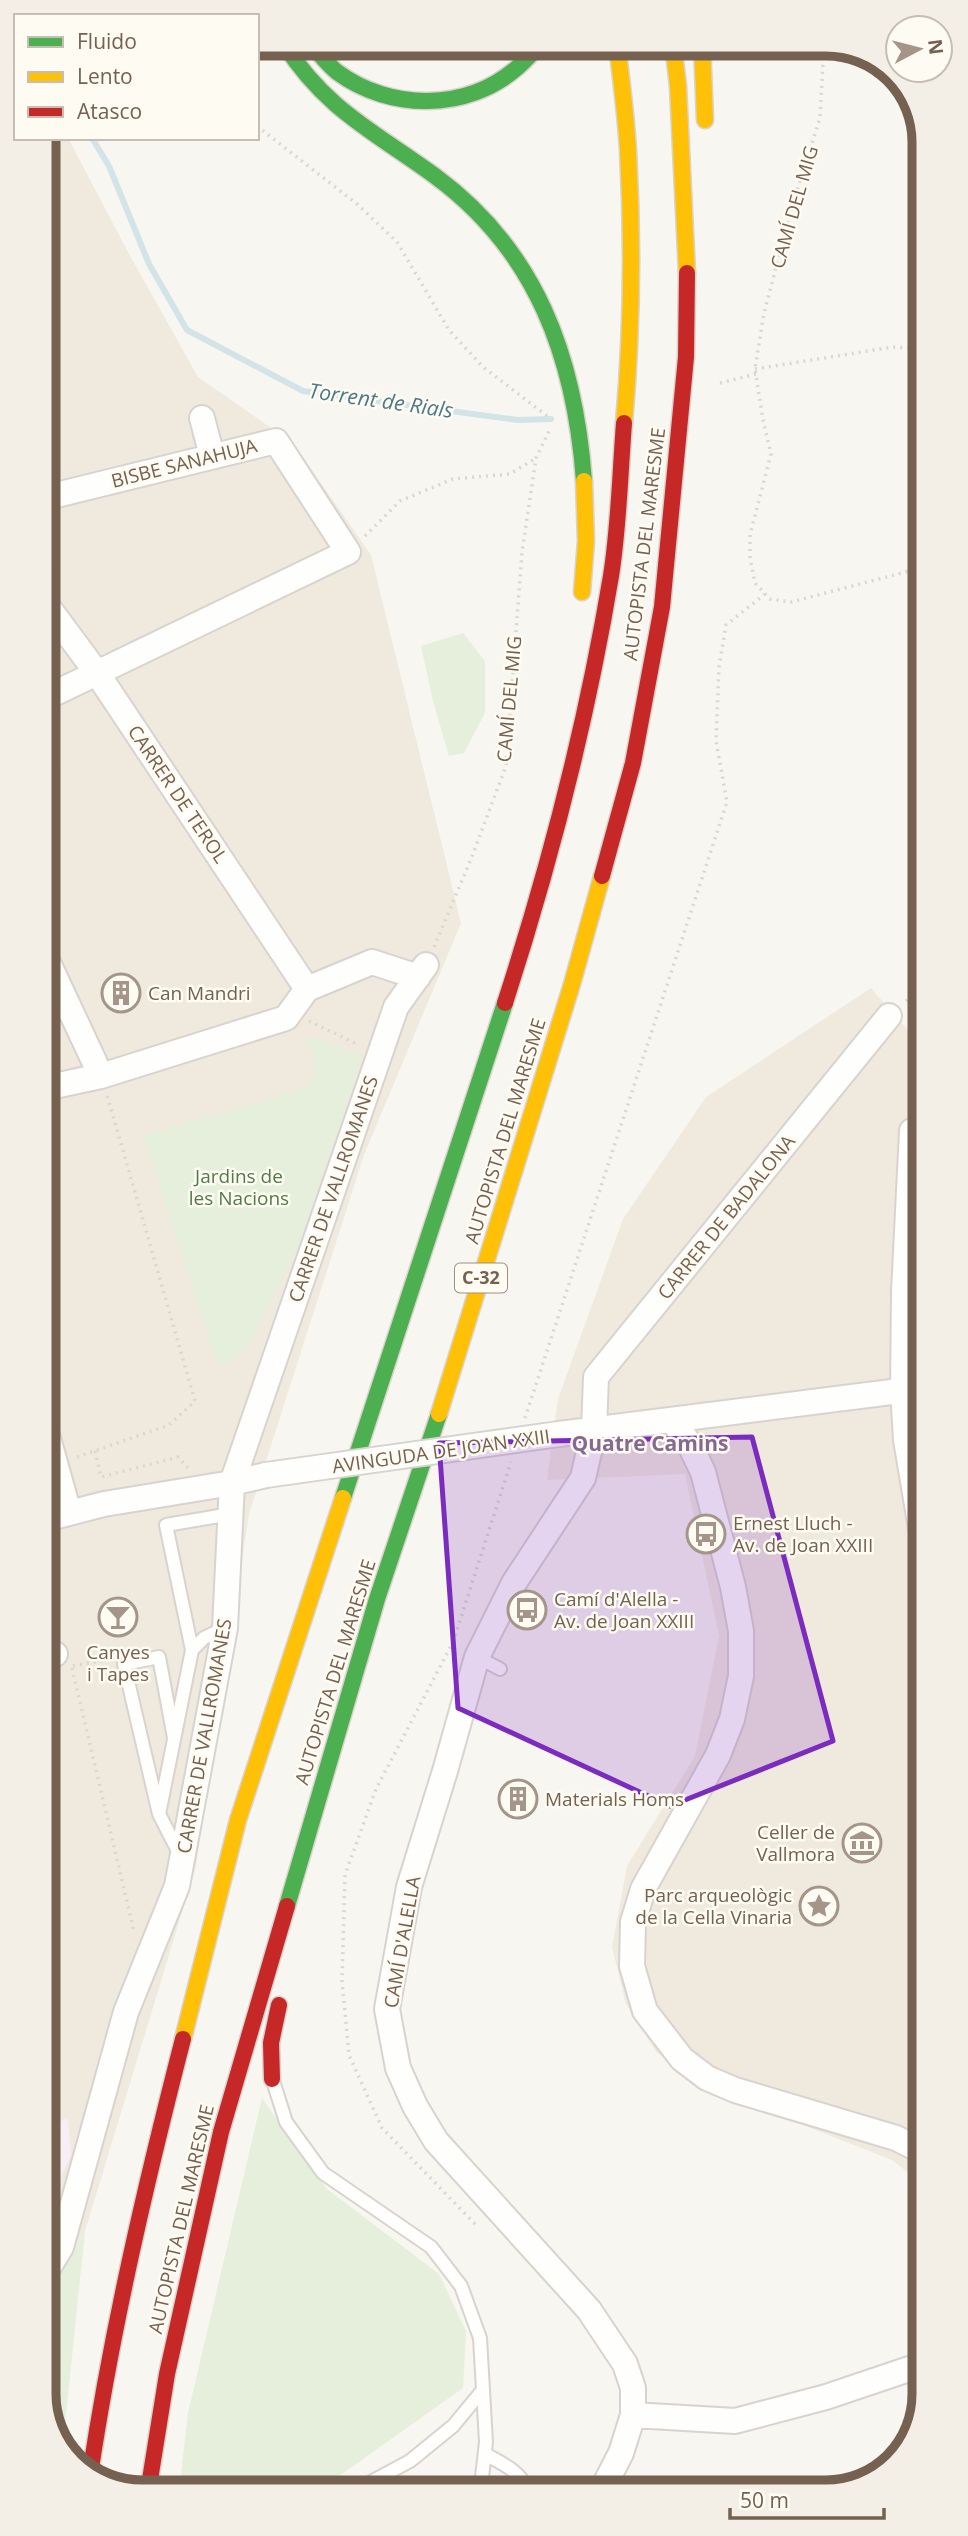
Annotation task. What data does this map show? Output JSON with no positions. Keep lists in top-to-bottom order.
{
  "streets": {
    "highway": ["AUTOPISTA DEL MARESME", "C-32"],
    "street": [
      "BISBE SANAHUJA",
      "CARRER DE TEROL",
      "CARRER DE VALLROMANES",
      "CARRER DE BADALONA",
      "AVINGUDA DE JOAN XXIII",
      "CAMÍ D'ALELLA"
    ],
    "path": ["CAMÍ DEL MIG"]
  },
  "crossings": [
    ["CAMÍ DEL MIG", "CARRER DE VALLROMANES"],
    ["CARRER DE VALLROMANES", "AVINGUDA DE JOAN XXIII"],
    ["CARRER DE BADALONA", "AVINGUDA DE JOAN XXIII"],
    ["CARRER DE BADALONA", "CAMÍ D'ALELLA"],
    ["AVINGUDA DE JOAN XXIII", "CAMÍ D'ALELLA"]
  ],
  "districts": ["Quatre Camins"],
  "water": ["Torrent de Rials"],
  "parks": ["Jardins de les Nacions"],
  "places": {
    "building": ["Can Mandri", "Materials Homs"],
    "bus stop": ["Ernest Lluch - Av. de Joan XXIII", "Camí d'Alella - Av. de Joan XXIII"],
    "bar": ["Canyes i Tapes"],
    "museum": ["Celler de Vallmora"],
    "place": ["Parc arqueològic de la Cella Vinaria"]
  },
  "legend": ["Fluido", "Lento", "Atasco"],
  "scale_bar": "50 m",
  "north": "right"
}
